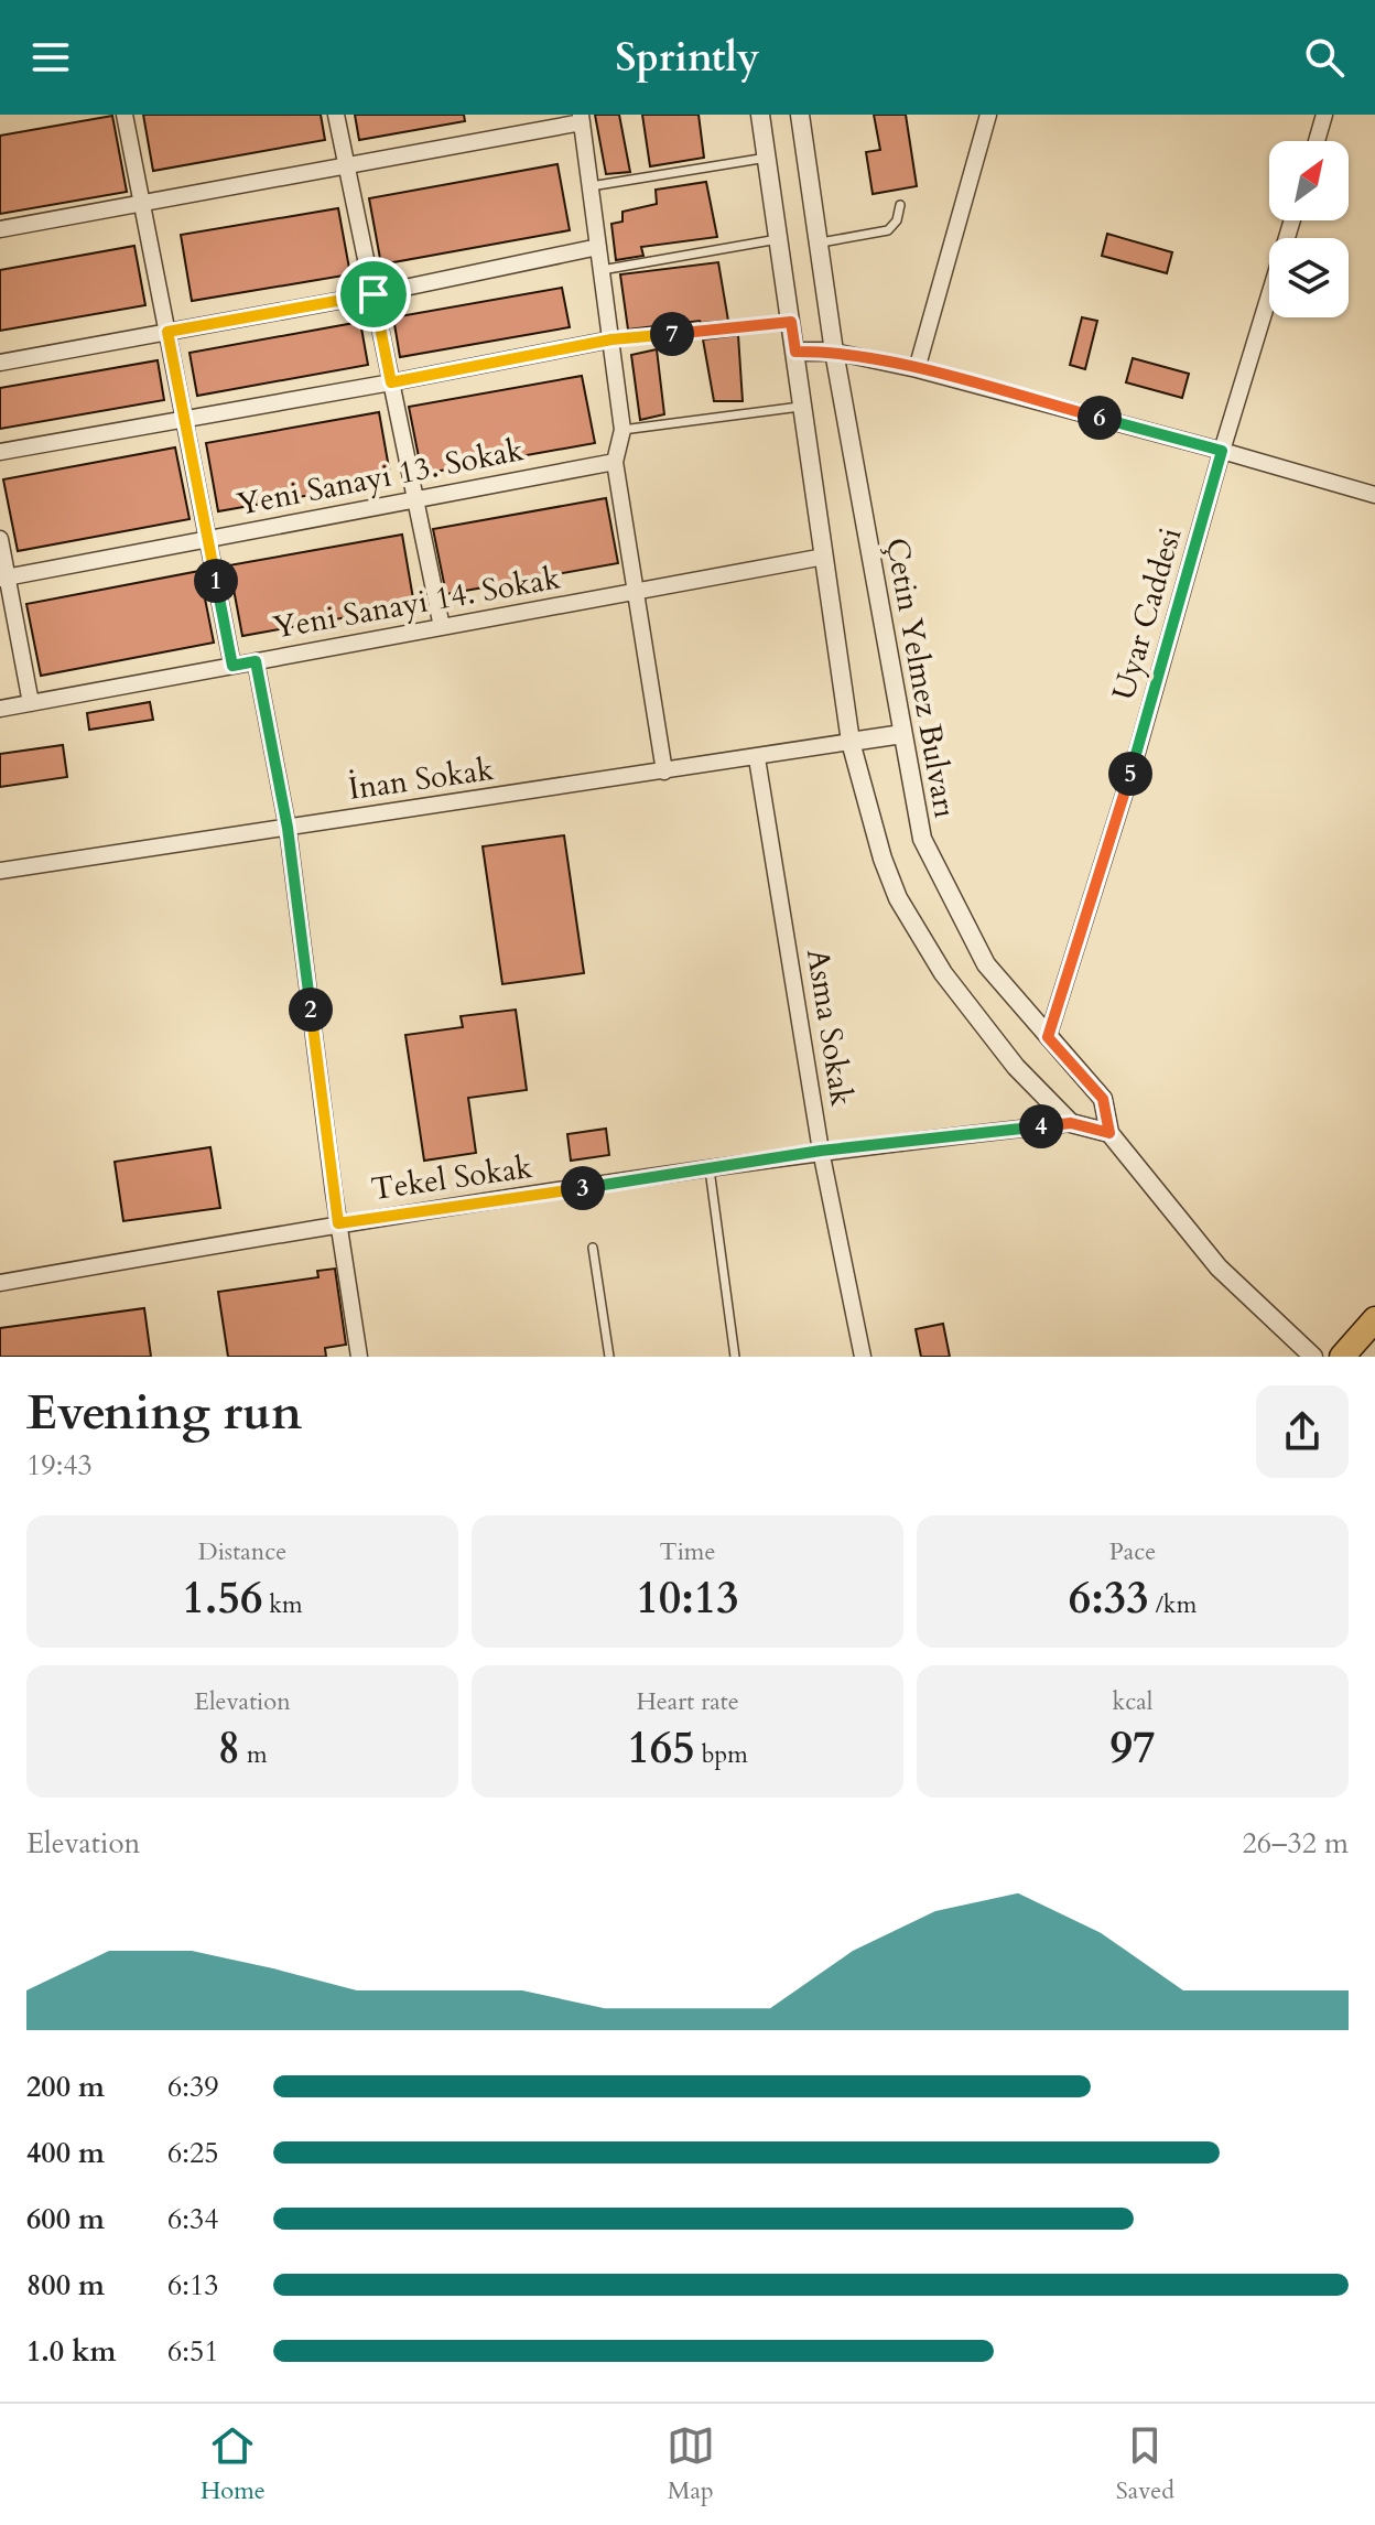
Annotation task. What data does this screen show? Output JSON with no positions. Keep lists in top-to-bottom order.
{
  "streets": {
    "street": [
      "Yeni Sanayi 13. Sokak",
      "Yeni Sanayi 14. Sokak",
      "Uyar Caddesi",
      "Çetin Yelmez Bulvarı",
      "İnan Sokak",
      "Asma Sokak",
      "Tekel Sokak"
    ]
  },
  "crossings": [
    ["Uyar Caddesi", "Çetin Yelmez Bulvarı"],
    ["İnan Sokak", "Asma Sokak"],
    ["Asma Sokak", "Tekel Sokak"]
  ],
  "north": "top right",
  "page": {
    "header": "Sprintly",
    "pins": [
      "7",
      "6",
      "1",
      "5",
      "2",
      "4",
      "3"
    ],
    "heading": ["Evening run", "19:43"],
    "stats": [
      ["Distance", "1.56 km"],
      ["Time", "10:13"],
      ["Pace", "6:33 /km"],
      ["Elevation", "8 m"],
      ["Heart rate", "165 bpm"],
      ["kcal", "97"]
    ],
    "chart": ["Elevation", "26–32 m"],
    "list": [
      {
        "name": "200 m",
        "note": "6:39"
      },
      {
        "name": "400 m",
        "note": "6:25"
      },
      {
        "name": "600 m",
        "note": "6:34"
      },
      {
        "name": "800 m",
        "note": "6:13"
      },
      {
        "name": "1.0 km",
        "note": "6:51"
      }
    ],
    "tabs": ["Home", "Map", "Saved"]
  }
}
